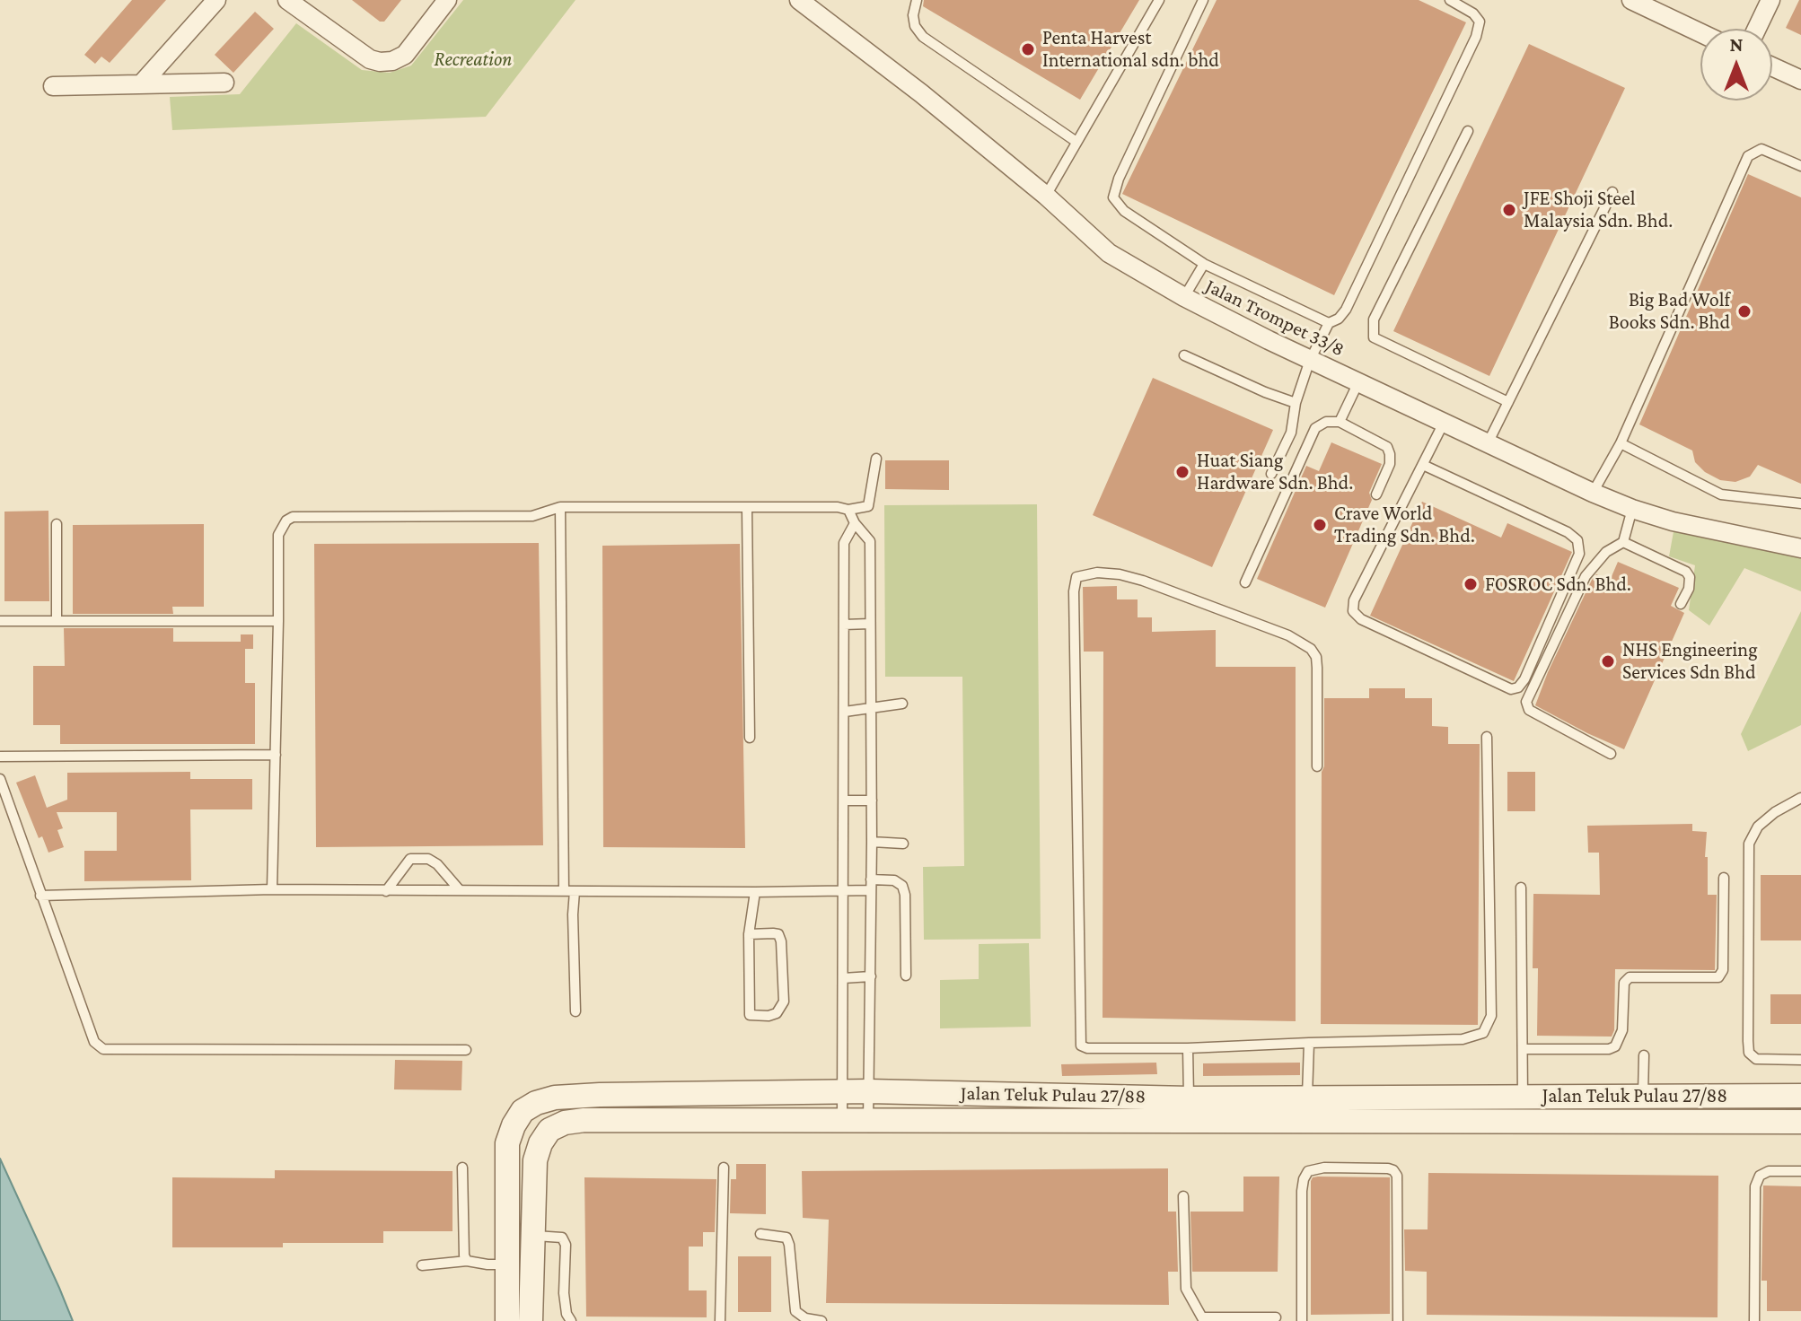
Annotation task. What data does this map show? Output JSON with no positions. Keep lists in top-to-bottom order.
{
  "streets": {
    "street": ["Jalan Trompet 33/8", "Jalan Teluk Pulau 27/88"]
  },
  "parks": ["Recreation"],
  "places": [
    "Penta Harvest International sdn. bhd",
    "JFE Shoji Steel Malaysia Sdn. Bhd.",
    "Big Bad Wolf Books Sdn. Bhd",
    "Huat Siang Hardware Sdn. Bhd.",
    "Crave World Trading Sdn. Bhd.",
    "FOSROC Sdn. Bhd.",
    "NHS Engineering Services Sdn Bhd"
  ],
  "north": "top"
}
